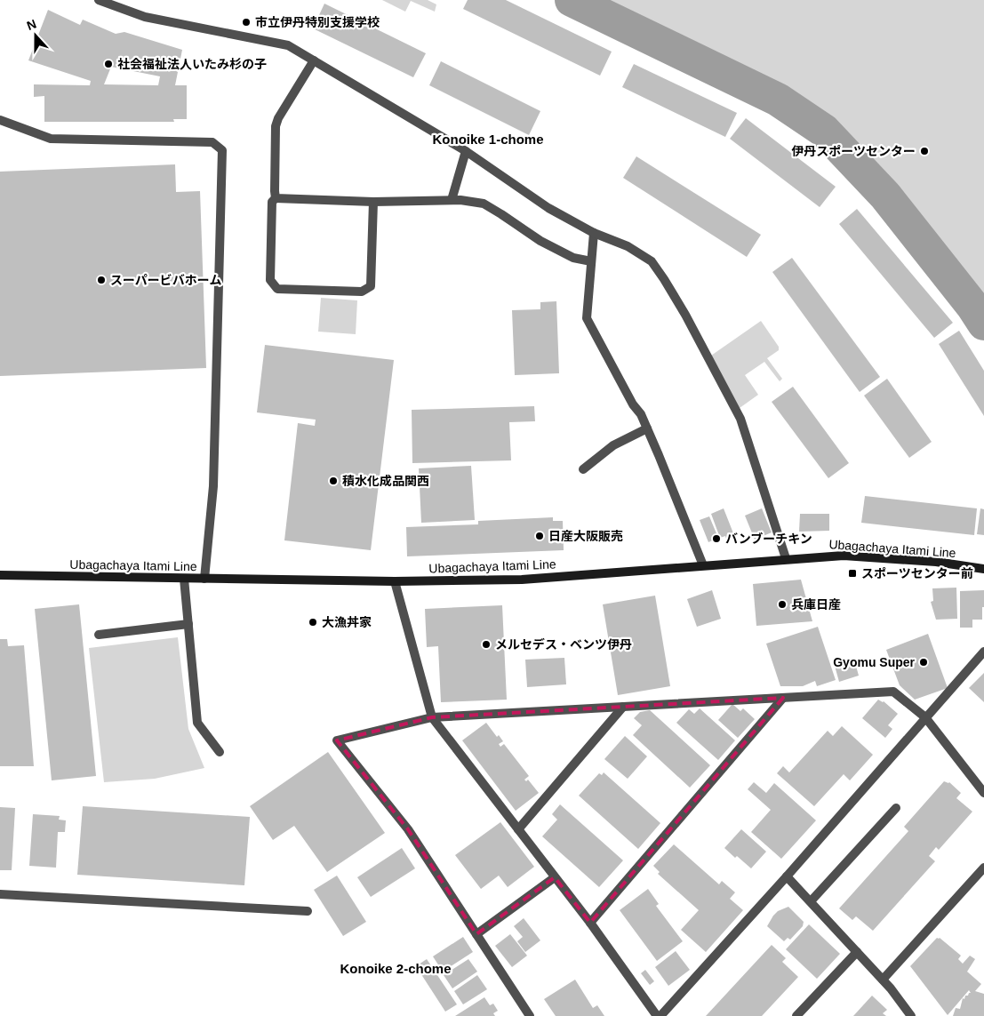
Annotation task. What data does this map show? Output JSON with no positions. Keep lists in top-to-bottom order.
{
  "streets": {
    "main road": ["Ubagachaya Itami Line"]
  },
  "districts": ["Konoike 1-chome", "Konoike 2-chome"],
  "places": {
    "other": [
      "市立伊丹特別支援学校",
      "社会福祉法人いたみ杉の子",
      "伊丹スポーツセンター",
      "スーパービバホーム",
      "積水化成品関西",
      "日産大阪販売",
      "バンブーチキン",
      "兵庫日産",
      "大漁丼家",
      "メルセデス・ベンツ伊丹",
      "Gyomu Super"
    ],
    "transit": ["スポーツセンター前"]
  },
  "north": "top"
}
